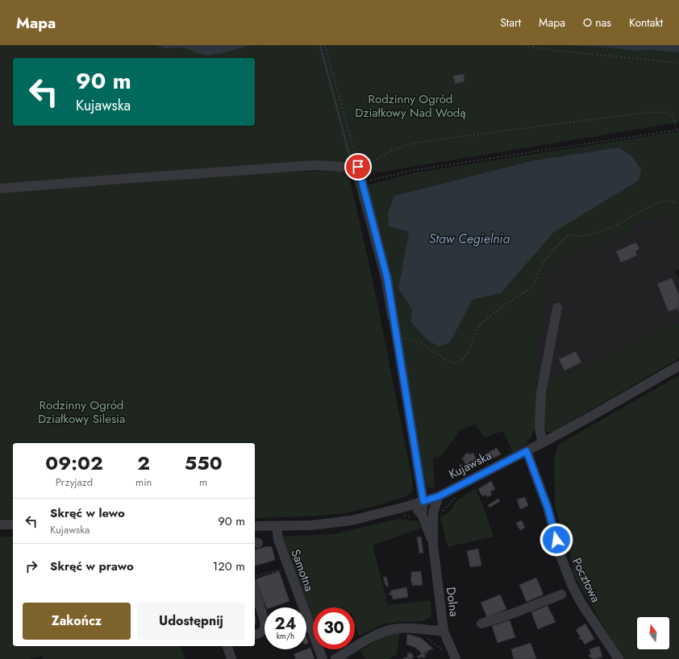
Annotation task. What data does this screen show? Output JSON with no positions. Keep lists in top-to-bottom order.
{
  "streets": {
    "street": [
      "Kujawska",
      "Samotna",
      "Pocztowa",
      "Dolna"
    ]
  },
  "crossings": [
    ["Kujawska", "Samotna"],
    ["Kujawska", "Pocztowa"],
    ["Kujawska", "Dolna"]
  ],
  "water": ["Staw Cegielnia"],
  "parks": ["Rodzinny Ogród Działkowy Nad Wodą", "Rodzinny Ogród Działkowy Silesia"],
  "north": "top",
  "page": {
    "header": "Mapa",
    "nav": [
      "Start",
      "Mapa",
      "O nas",
      "Kontakt"
    ],
    "turn": ["90 m", "Kujawska"],
    "eta": [
      "09:02",
      "Przyjazd",
      "2",
      "min",
      "550",
      "m"
    ],
    "list": [
      {
        "name": "Skręć w lewo",
        "note": "Kujawska",
        "value": "90 m"
      },
      {
        "name": "Skręć w prawo",
        "value": "120 m"
      }
    ],
    "buttons": ["Zakończ", "Udostępnij"],
    "speed": "24 km/h",
    "limit": "30"
  }
}
